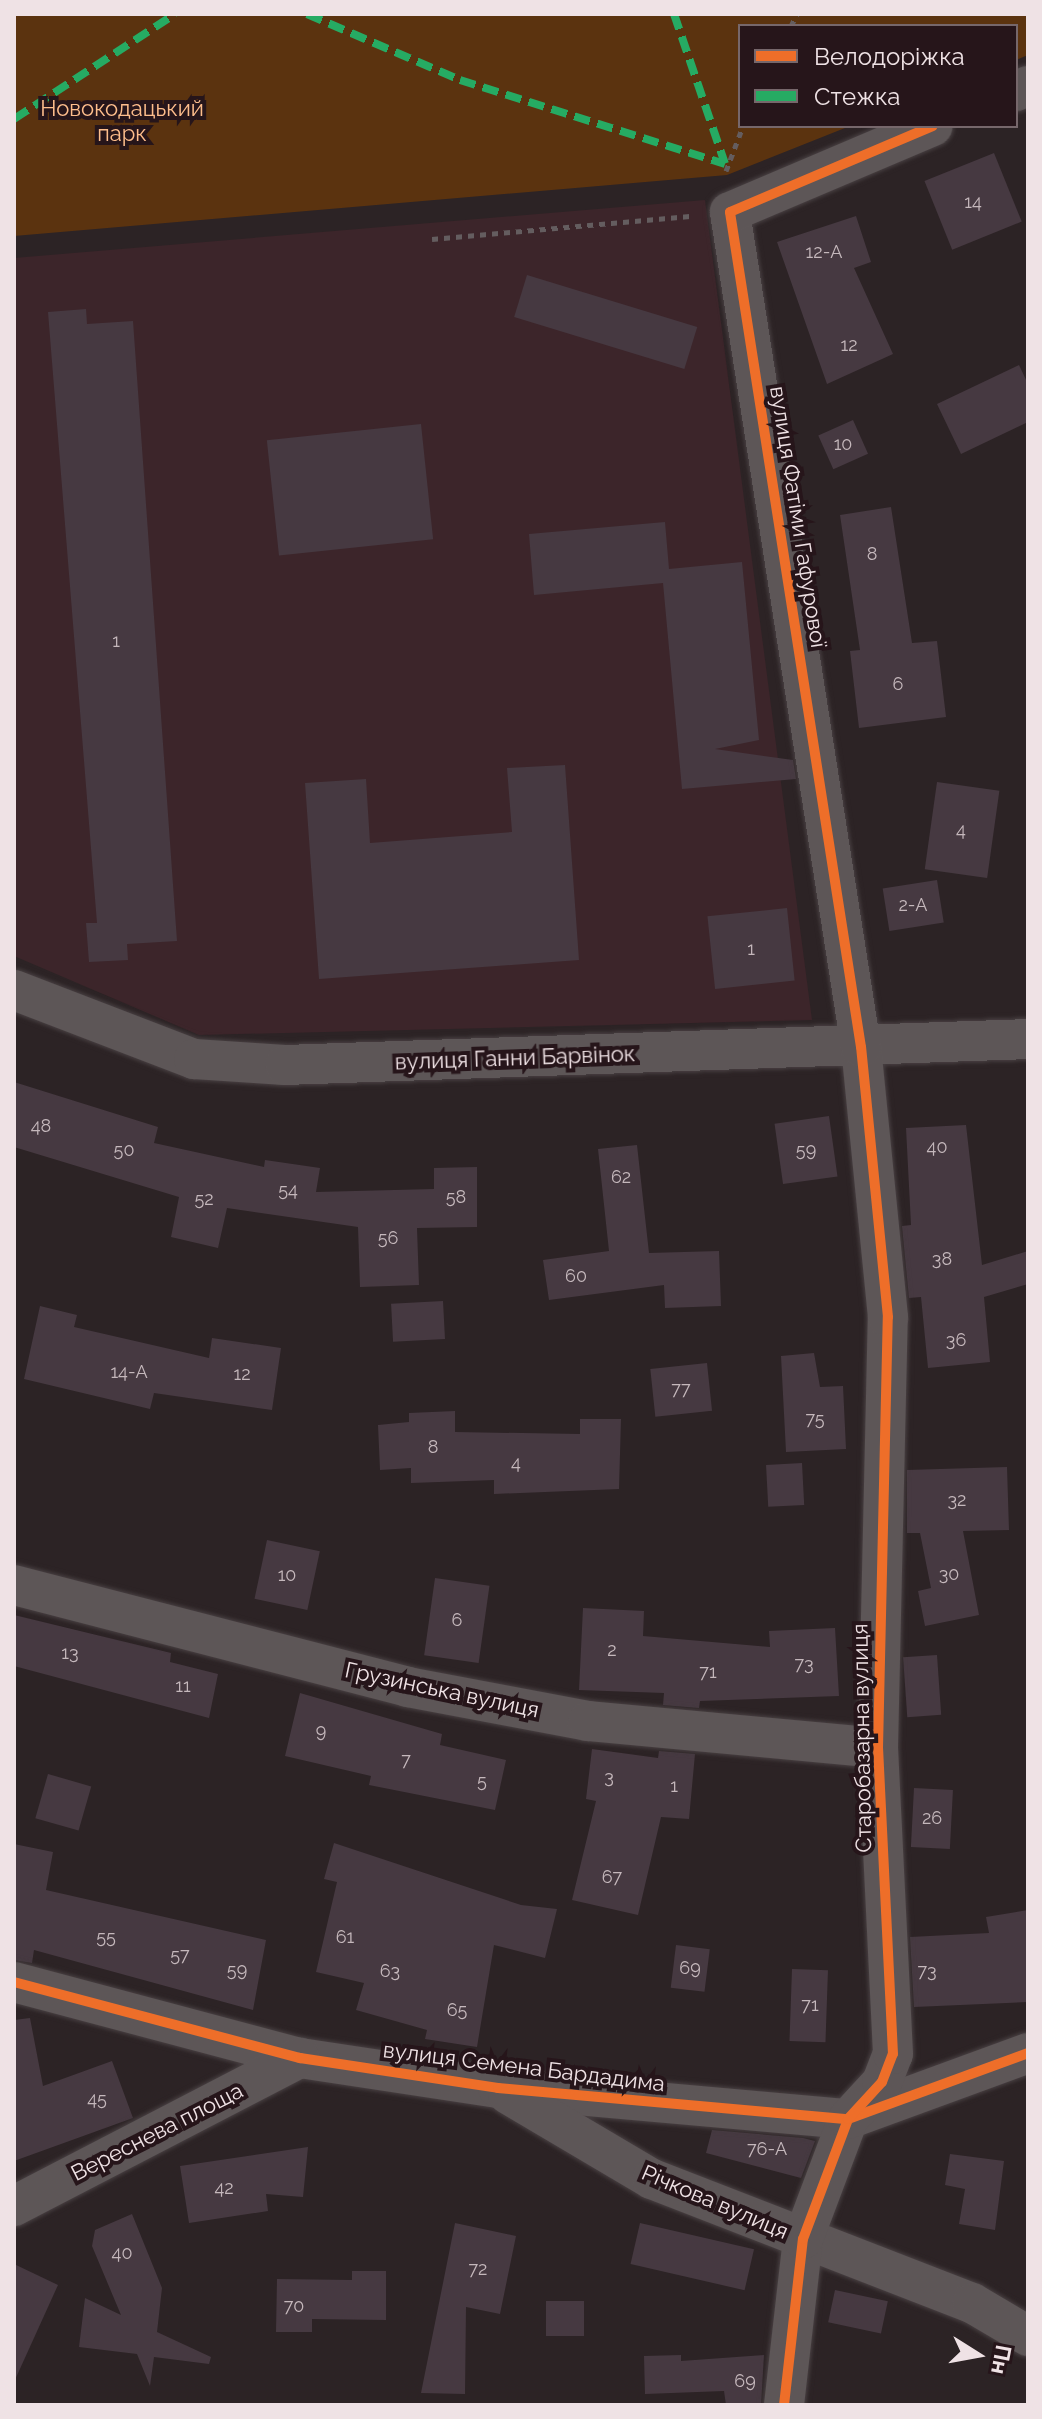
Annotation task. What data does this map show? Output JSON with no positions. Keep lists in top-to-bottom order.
{
  "streets": {
    "street": [
      "вулиця Фатіми Гафурової",
      "вулиця Ганни Барвінок",
      "Грузинська вулиця",
      "Старобазарна вулиця",
      "вулиця Семена Бардадима",
      "Вереснева площа",
      "Річкова вулиця"
    ]
  },
  "crossings": [
    ["вулиця Фатіми Гафурової", "вулиця Ганни Барвінок"],
    ["вулиця Фатіми Гафурової", "Старобазарна вулиця"],
    ["вулиця Ганни Барвінок", "Старобазарна вулиця"],
    ["Грузинська вулиця", "Старобазарна вулиця"],
    ["Старобазарна вулиця", "вулиця Семена Бардадима"],
    ["Старобазарна вулиця", "Річкова вулиця"],
    ["вулиця Семена Бардадима", "Вереснева площа"],
    ["вулиця Семена Бардадима", "Річкова вулиця"]
  ],
  "parks": ["Новокодацький парк"],
  "house_numbers": [
    "14",
    "12-А",
    "12",
    "10",
    "8",
    "1",
    "6",
    "4",
    "2-А",
    "1",
    "48",
    "40",
    "50",
    "59",
    "62",
    "54",
    "58",
    "52",
    "56",
    "38",
    "60",
    "36",
    "14-А",
    "12",
    "77",
    "75",
    "8",
    "4",
    "32",
    "30",
    "10",
    "6",
    "2",
    "13",
    "73",
    "71",
    "11",
    "9",
    "7",
    "3",
    "5",
    "1",
    "26",
    "67",
    "55",
    "61",
    "57",
    "69",
    "59",
    "63",
    "73",
    "71",
    "65",
    "45",
    "76-А",
    "42",
    "40",
    "72",
    "70",
    "69"
  ],
  "legend": ["Велодоріжка", "Стежка"],
  "north": "right"
}
